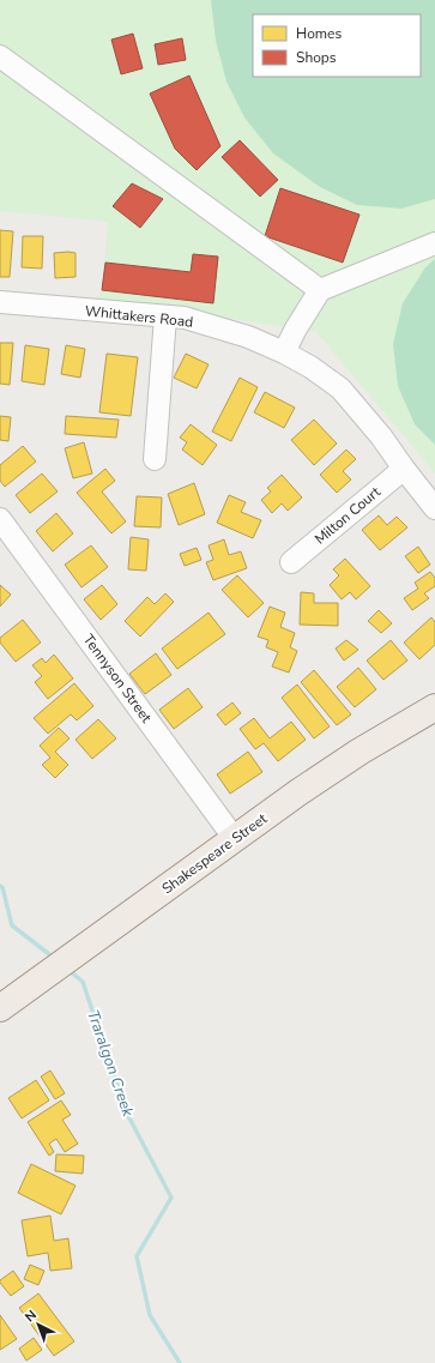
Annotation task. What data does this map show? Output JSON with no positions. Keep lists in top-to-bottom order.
{
  "streets": {
    "main road": ["Shakespeare Street"],
    "street": ["Whittakers Road", "Milton Court", "Tennyson Street"]
  },
  "crossings": [
    ["Whittakers Road", "Milton Court"],
    ["Tennyson Street", "Shakespeare Street"]
  ],
  "water": ["Traralgon Creek"],
  "legend": ["Homes", "Shops"],
  "north": "top left"
}
